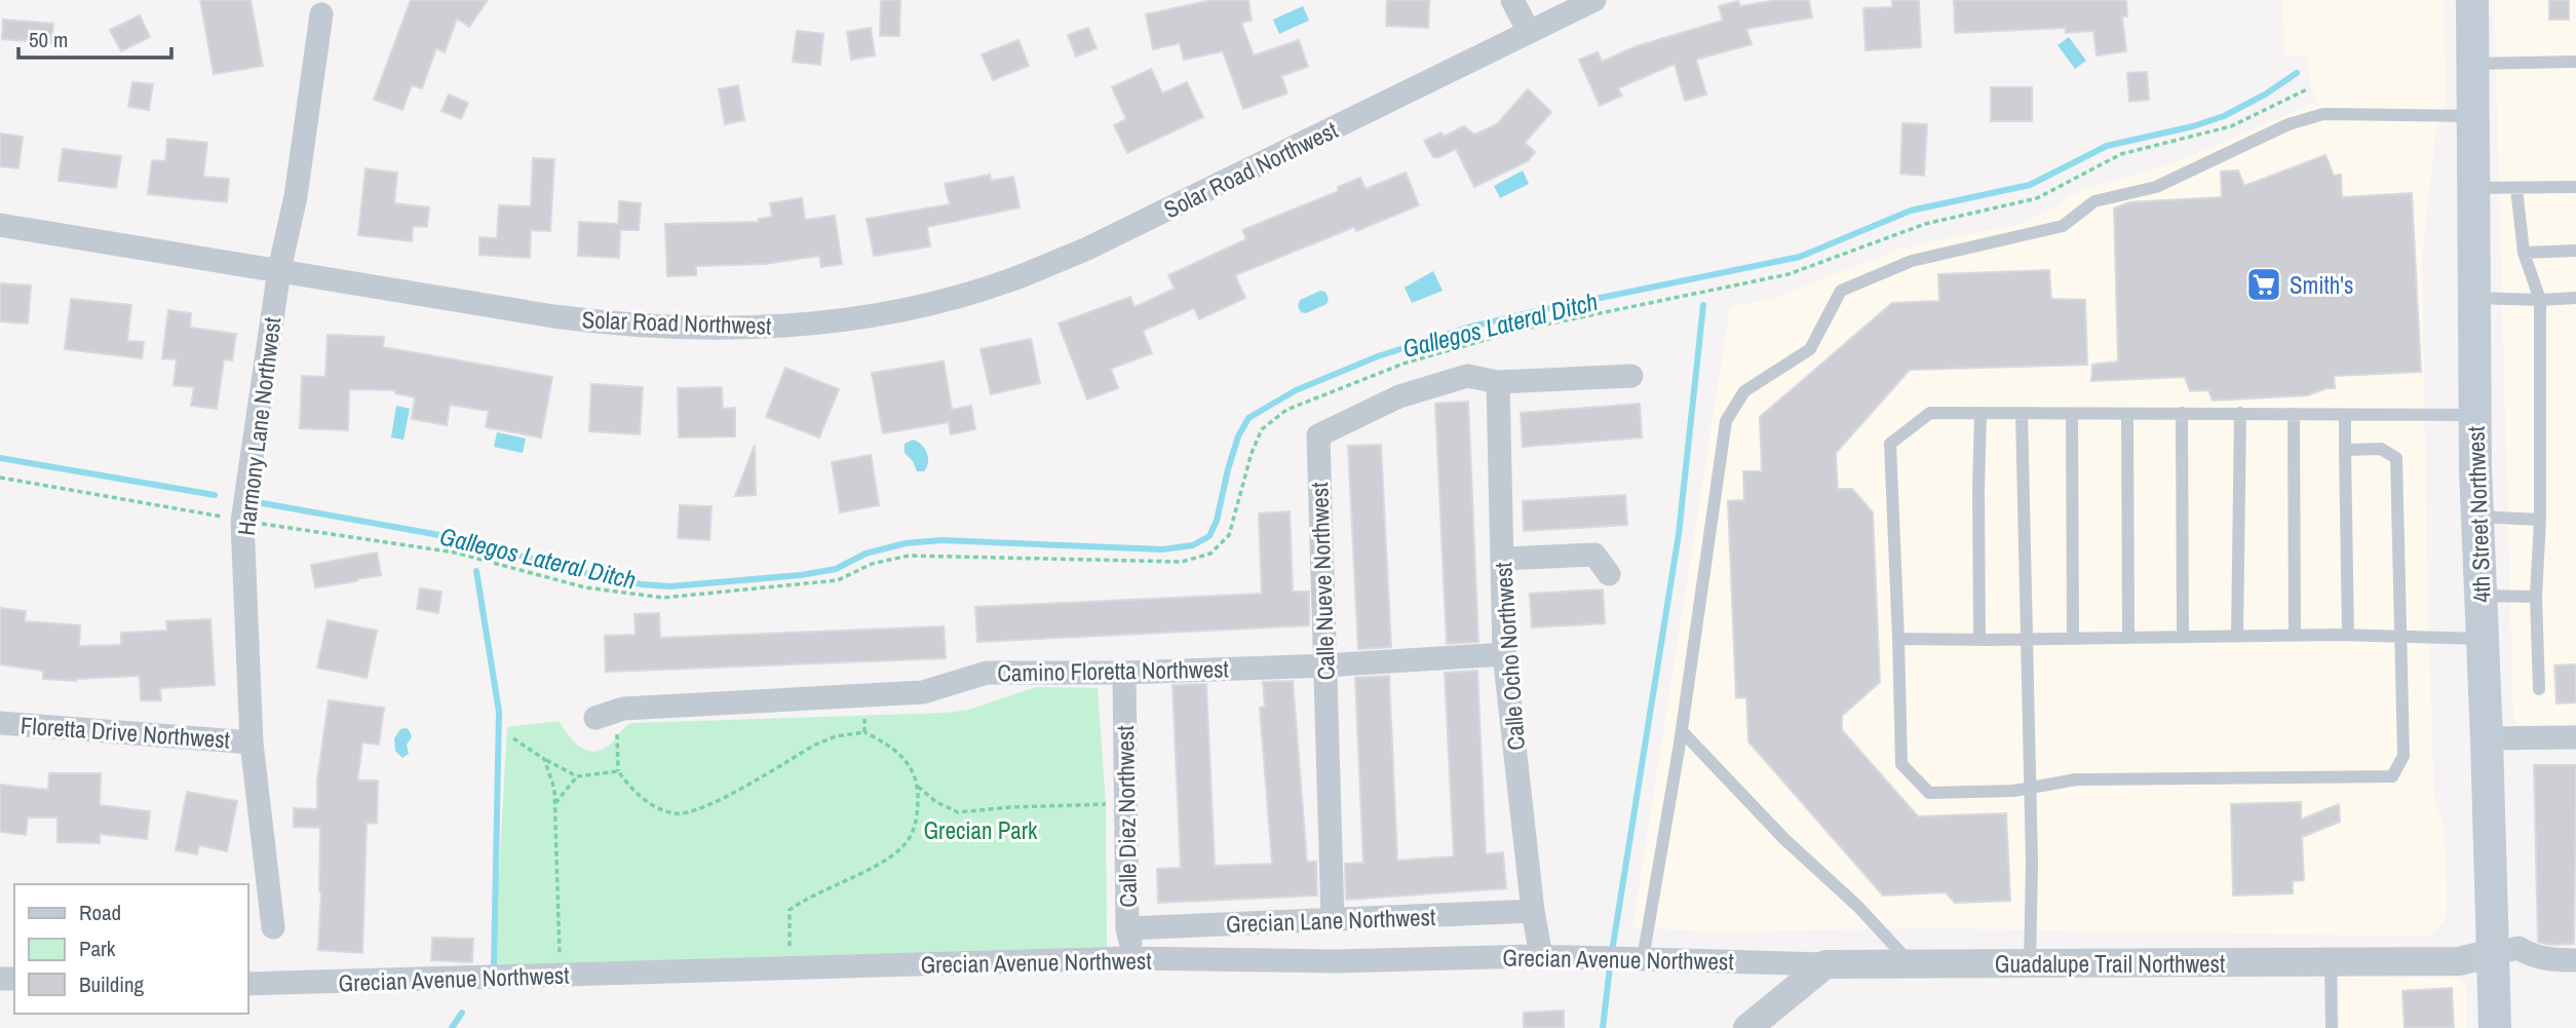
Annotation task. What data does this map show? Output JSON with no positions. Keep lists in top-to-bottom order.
{
  "streets": {
    "main road": ["4th Street Northwest"],
    "street": [
      "Solar Road Northwest",
      "Harmony Lane Northwest",
      "Calle Nueve Northwest",
      "Calle Ocho Northwest",
      "Camino Floretta Northwest",
      "Floretta Drive Northwest",
      "Calle Diez Northwest",
      "Grecian Lane Northwest",
      "Grecian Avenue Northwest",
      "Guadalupe Trail Northwest"
    ]
  },
  "crossings": [
    ["Solar Road Northwest", "Harmony Lane Northwest"],
    ["Harmony Lane Northwest", "Floretta Drive Northwest"],
    ["4th Street Northwest", "Guadalupe Trail Northwest"],
    ["Calle Nueve Northwest", "Calle Ocho Northwest"],
    ["Calle Nueve Northwest", "Camino Floretta Northwest"],
    ["Calle Nueve Northwest", "Grecian Lane Northwest"],
    ["Calle Ocho Northwest", "Camino Floretta Northwest"],
    ["Calle Ocho Northwest", "Grecian Lane Northwest"],
    ["Calle Ocho Northwest", "Grecian Avenue Northwest"],
    ["Camino Floretta Northwest", "Calle Diez Northwest"],
    ["Calle Diez Northwest", "Grecian Lane Northwest"],
    ["Calle Diez Northwest", "Grecian Avenue Northwest"],
    ["Grecian Avenue Northwest", "Guadalupe Trail Northwest"]
  ],
  "water": ["Gallegos Lateral Ditch"],
  "parks": ["Grecian Park"],
  "places": {
    "supermarket": ["Smith's"]
  },
  "legend": ["Road", "Park", "Building"],
  "scale_bar": "50 m"
}
